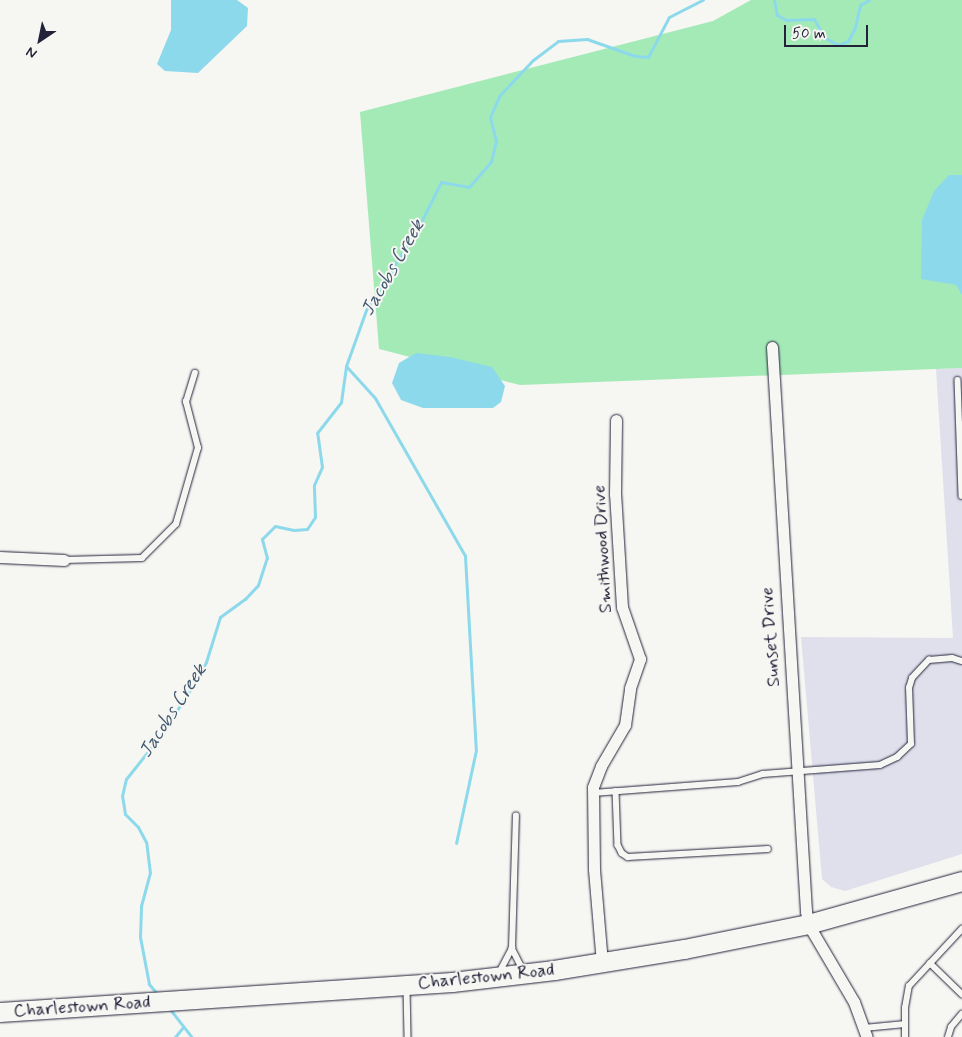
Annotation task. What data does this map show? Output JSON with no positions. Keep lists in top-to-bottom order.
{
  "streets": {
    "main road": ["Charlestown Road"],
    "street": ["Smithwood Drive", "Sunset Drive"]
  },
  "crossings": [
    ["Smithwood Drive", "Charlestown Road"],
    ["Sunset Drive", "Charlestown Road"]
  ],
  "water": ["Jacobs Creek"],
  "scale_bar": "50 m",
  "north": "bottom left"
}
